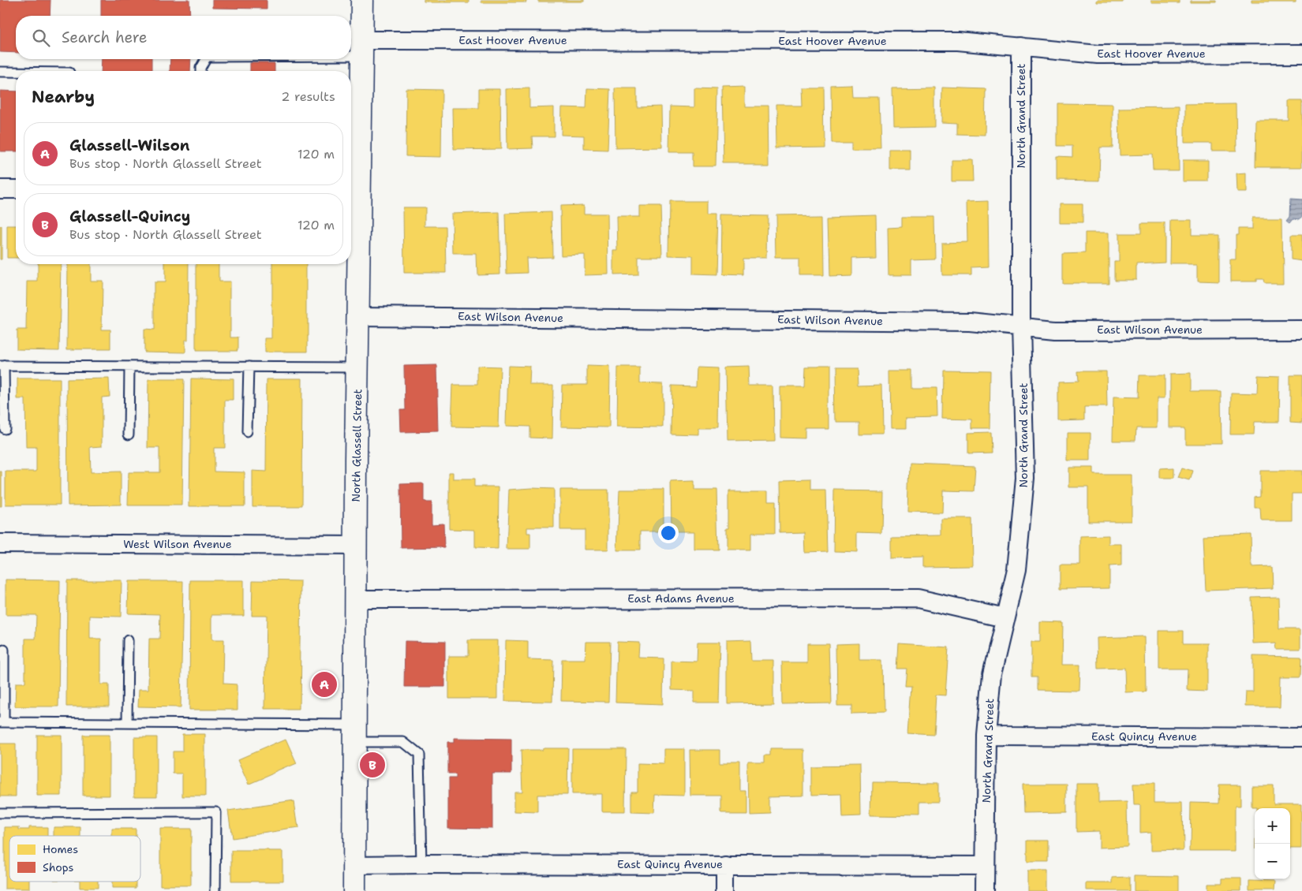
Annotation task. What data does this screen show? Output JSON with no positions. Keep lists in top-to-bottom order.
{
  "streets": {
    "main road": ["North Glassell Street"],
    "street": [
      "East Hoover Avenue",
      "North Grand Street",
      "East Wilson Avenue",
      "West Wilson Avenue",
      "East Adams Avenue",
      "East Quincy Avenue"
    ]
  },
  "crossings": [
    ["East Hoover Avenue", "North Grand Street"],
    ["East Hoover Avenue", "North Glassell Street"],
    ["North Grand Street", "East Wilson Avenue"],
    ["North Grand Street", "East Adams Avenue"],
    ["North Grand Street", "East Quincy Avenue"],
    ["East Wilson Avenue", "North Glassell Street"],
    ["North Glassell Street", "West Wilson Avenue"],
    ["North Glassell Street", "East Adams Avenue"],
    ["North Glassell Street", "East Quincy Avenue"]
  ],
  "legend": ["Homes", "Shops"],
  "page": {
    "search": "Search here",
    "heading": ["Nearby", "2 results"],
    "list": [
      {
        "mark": "A",
        "name": "Glassell-Wilson",
        "note": "Bus stop · North Glassell Street",
        "value": "120 m"
      },
      {
        "mark": "B",
        "name": "Glassell-Quincy",
        "note": "Bus stop · North Glassell Street",
        "value": "120 m"
      }
    ],
    "pins": ["A", "B"],
    "map_buttons": ["+", "−"]
  }
}
